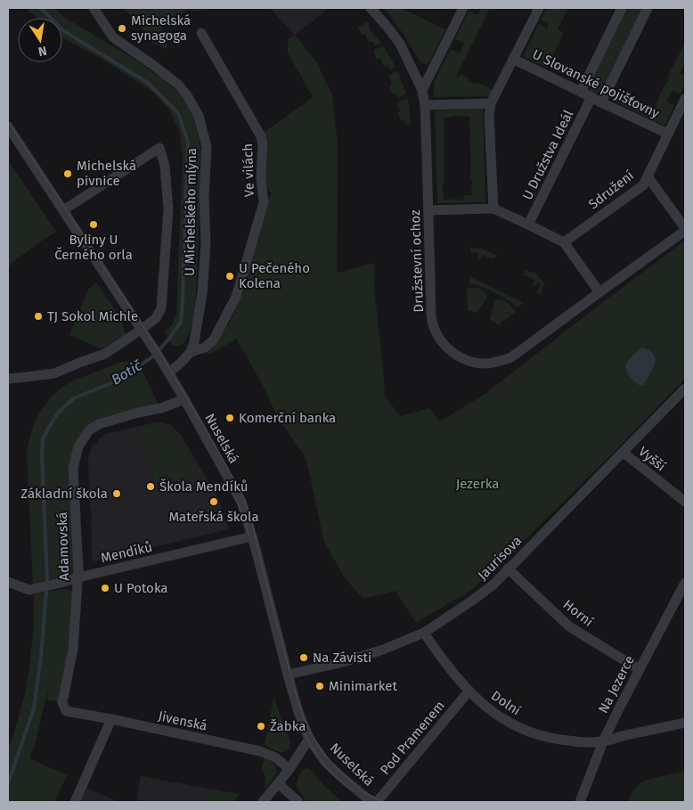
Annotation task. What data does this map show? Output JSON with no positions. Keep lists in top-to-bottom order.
{
  "streets": {
    "street": [
      "U Slovanské pojišťovny",
      "U Družstva Ideál",
      "Ve vilách",
      "Sdružení",
      "U Michelského mlýna",
      "Družstevní ochoz",
      "Nuselská",
      "Vyšší",
      "Adamovská",
      "Mendíků",
      "Jaurisova",
      "Horní",
      "Na Jezerce",
      "Dolní",
      "Jivenská",
      "Pod Pramenem"
    ]
  },
  "crossings": [
    ["U Slovanské pojišťovny", "U Družstva Ideál"],
    ["U Slovanské pojišťovny", "Sdružení"],
    ["Ve vilách", "U Michelského mlýna"],
    ["U Michelského mlýna", "Nuselská"],
    ["Nuselská", "Adamovská"],
    ["Nuselská", "Mendíků"],
    ["Nuselská", "Jaurisova"],
    ["Nuselská", "Pod Pramenem"],
    ["Vyšší", "Jaurisova"],
    ["Adamovská", "Mendíků"],
    ["Adamovská", "Jivenská"],
    ["Jaurisova", "Horní"],
    ["Jaurisova", "Dolní"],
    ["Horní", "Na Jezerce"],
    ["Na Jezerce", "Dolní"],
    ["Dolní", "Pod Pramenem"]
  ],
  "water": ["Botič"],
  "parks": ["Jezerka"],
  "places": [
    "Michelská synagoga",
    "Michelská pivnice",
    "Byliny U Černého orla",
    "U Pečeného Kolena",
    "TJ Sokol Michle",
    "Komerční banka",
    "Škola Mendíků",
    "Základní škola",
    "Mateřská škola",
    "U Potoka",
    "Na Závisti",
    "Minimarket",
    "Žabka"
  ],
  "north": "bottom"
}
